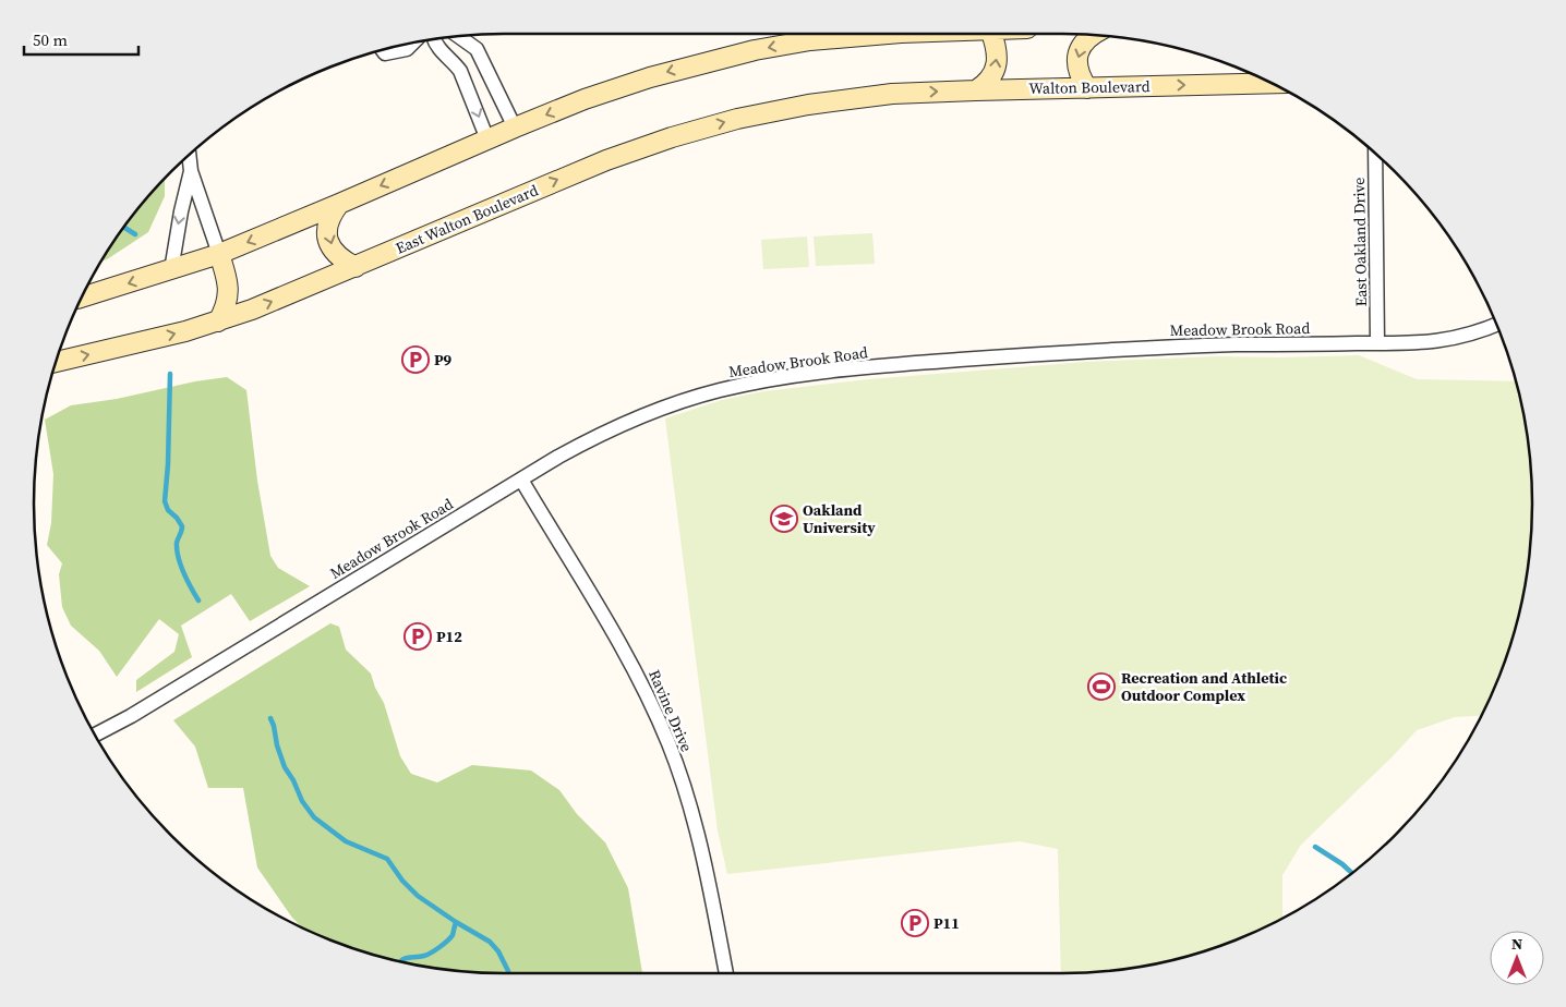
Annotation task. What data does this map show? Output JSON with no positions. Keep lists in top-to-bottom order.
{
  "streets": {
    "main road": ["Walton Boulevard", "East Walton Boulevard"],
    "street": ["East Oakland Drive", "Meadow Brook Road", "Ravine Drive"]
  },
  "crossings": [
    ["Walton Boulevard", "East Walton Boulevard"],
    ["East Oakland Drive", "Meadow Brook Road"],
    ["Meadow Brook Road", "Ravine Drive"]
  ],
  "one_way": ["Walton Boulevard"],
  "places": {
    "parking": ["P9", "P12", "P11"],
    "school or university": ["Oakland University"],
    "sports": ["Recreation and Athletic Outdoor Complex"]
  },
  "scale_bar": "50 m",
  "north": "top"
}
